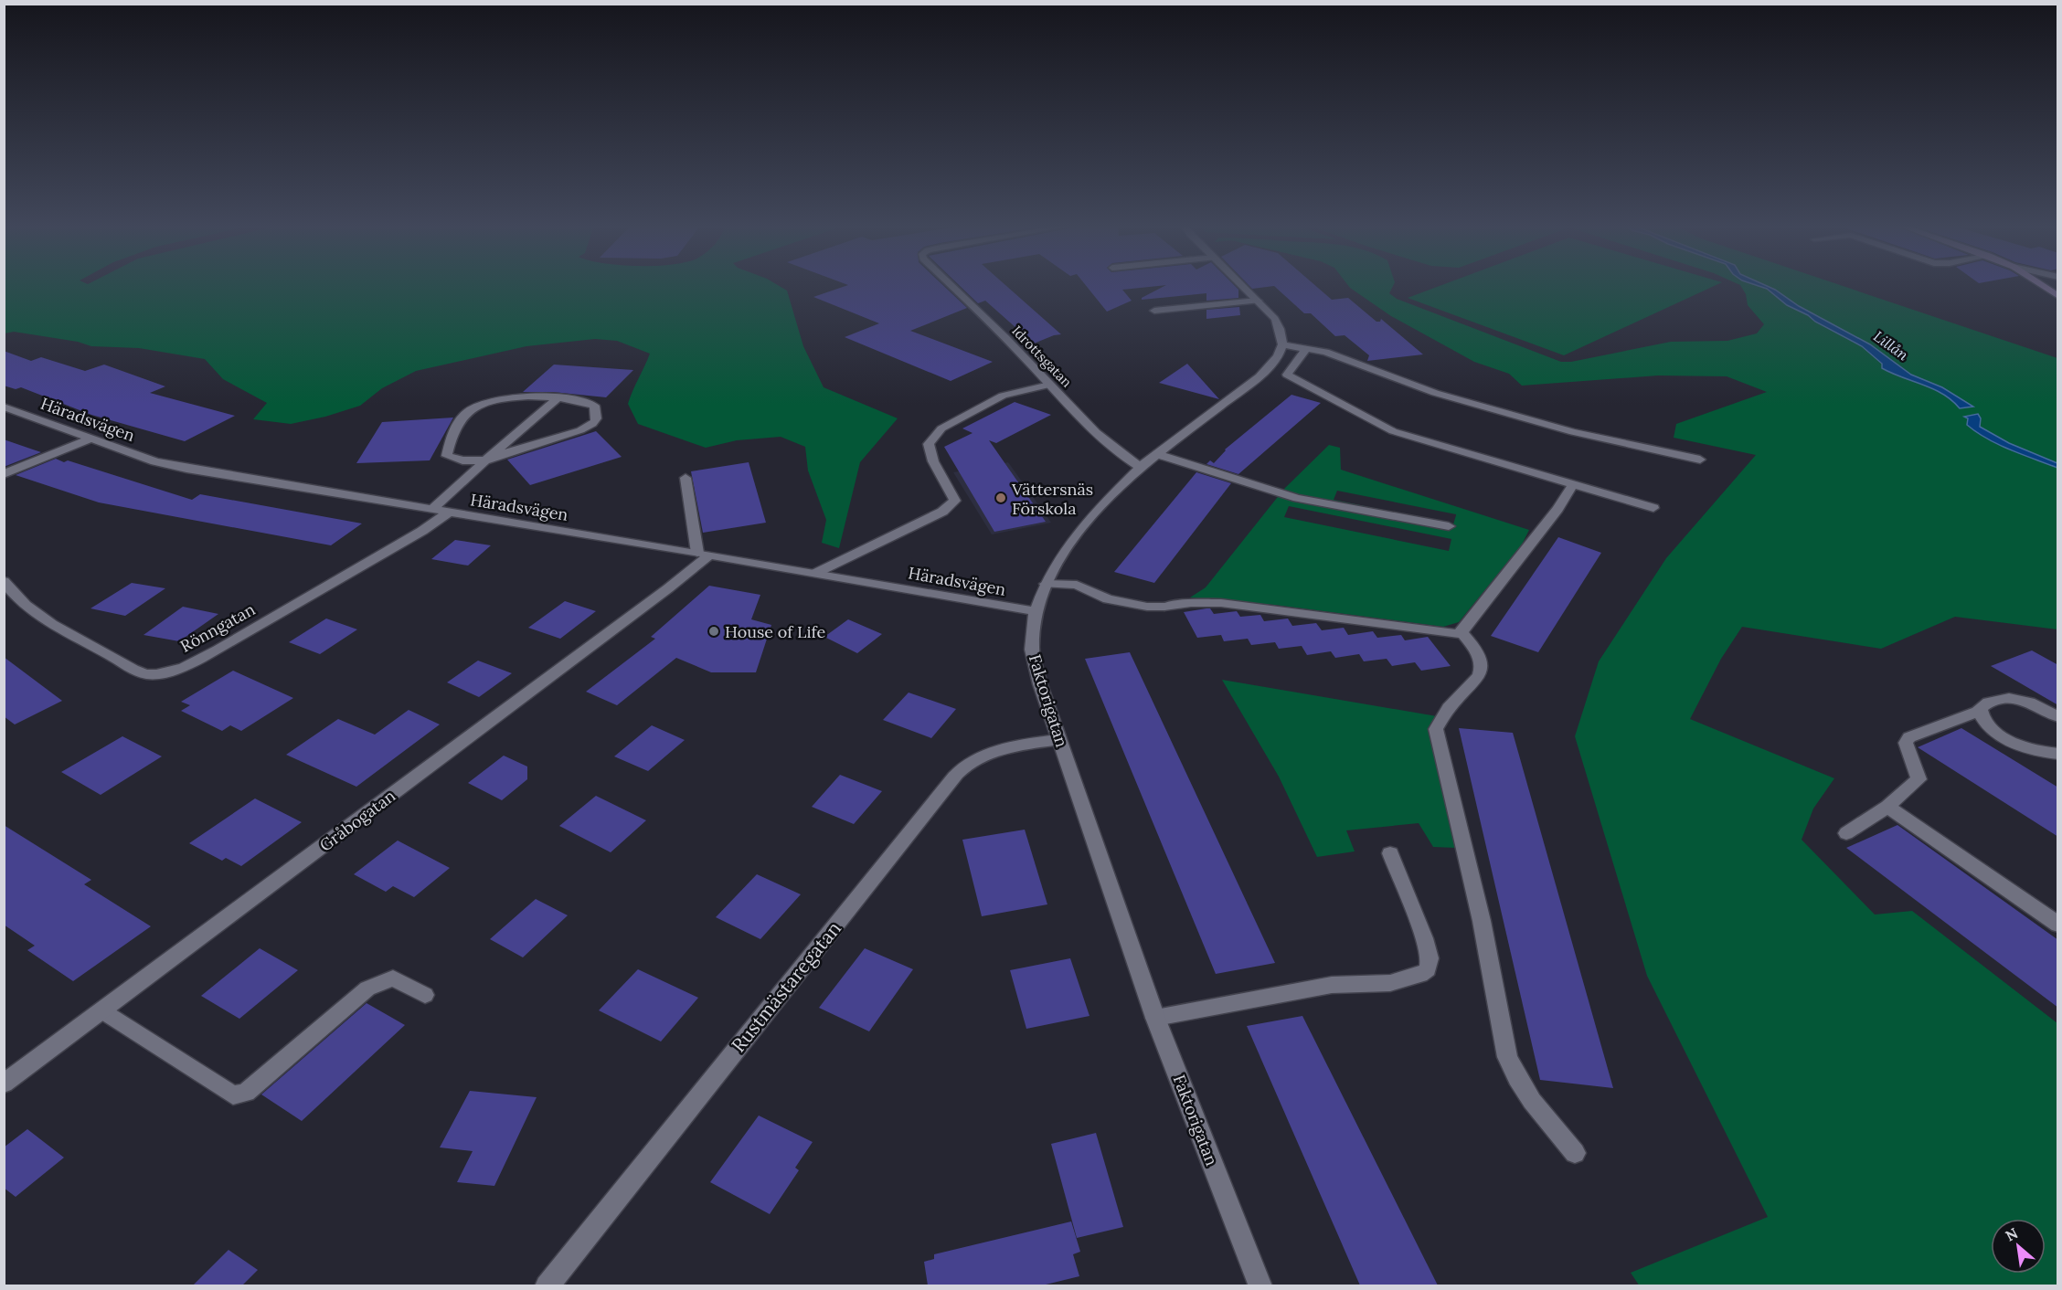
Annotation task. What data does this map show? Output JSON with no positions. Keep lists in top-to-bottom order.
{
  "streets": {
    "street": [
      "Idrottsgatan",
      "Häradsvägen",
      "Rönngatan",
      "Faktorigatan",
      "Gråbogatan",
      "Rustmästaregatan"
    ]
  },
  "crossings": [
    ["Idrottsgatan", "Faktorigatan"],
    ["Häradsvägen", "Rönngatan"],
    ["Häradsvägen", "Faktorigatan"],
    ["Häradsvägen", "Gråbogatan"],
    ["Faktorigatan", "Rustmästaregatan"]
  ],
  "water": ["Lillån"],
  "places": ["Vättersnäs Förskola", "House of Life"],
  "north": "top left"
}
